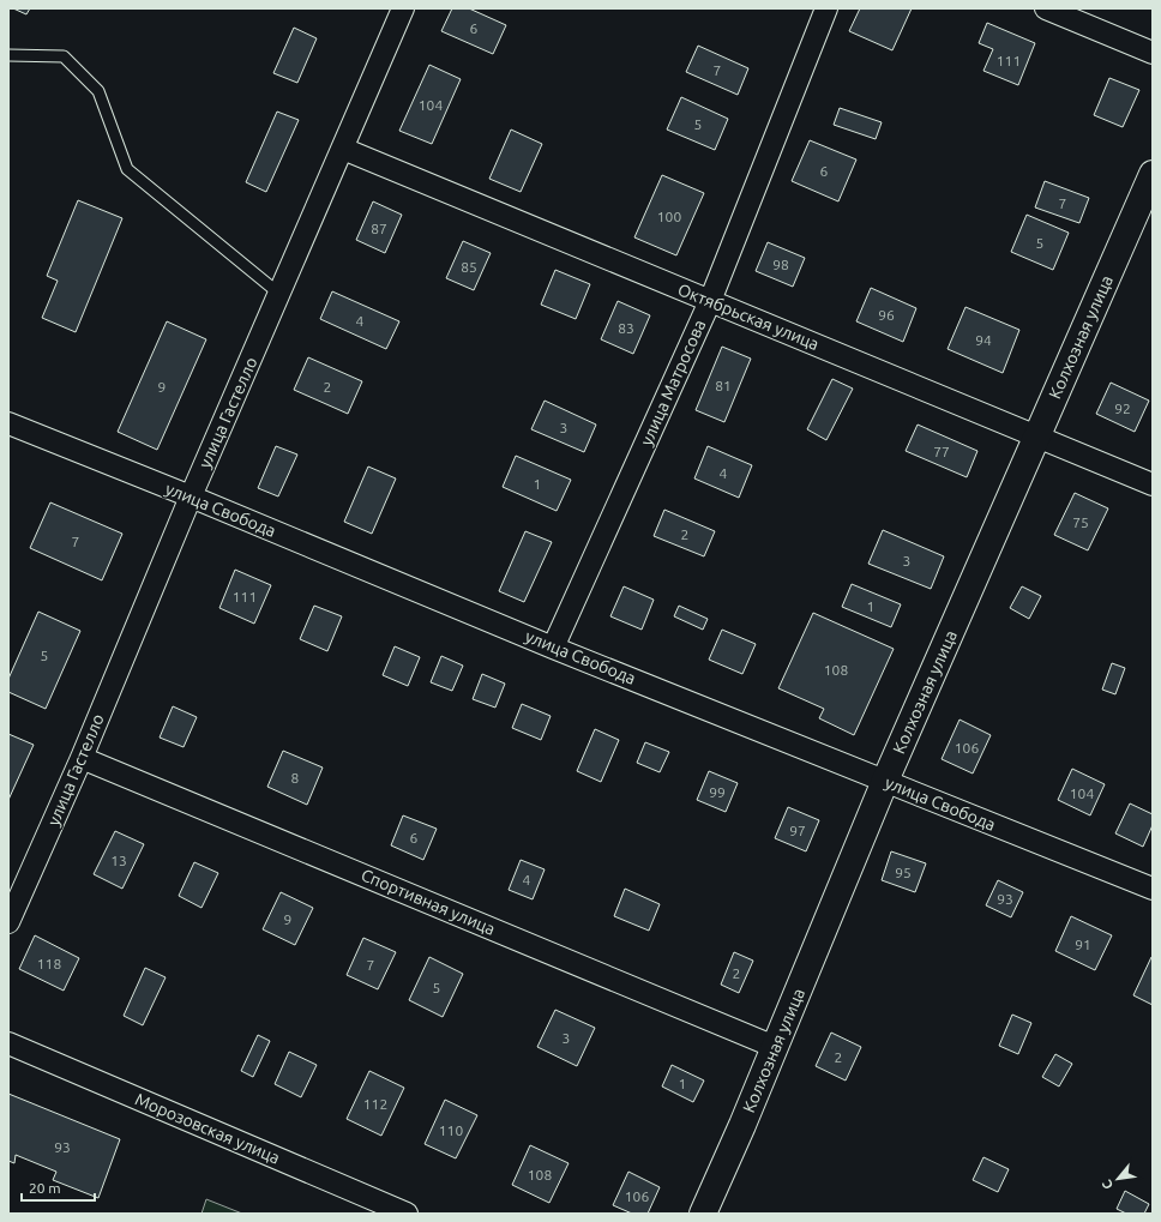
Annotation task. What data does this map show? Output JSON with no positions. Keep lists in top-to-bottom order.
{
  "streets": {
    "main road": ["Колхозная улица"],
    "street": [
      "Октябрьская улица",
      "улица Матросова",
      "улица Гастелло",
      "улица Свобода",
      "Спортивная улица",
      "Морозовская улица"
    ]
  },
  "crossings": [
    ["Октябрьская улица", "Колхозная улица"],
    ["Октябрьская улица", "улица Матросова"],
    ["Октябрьская улица", "улица Гастелло"],
    ["Колхозная улица", "улица Свобода"],
    ["Колхозная улица", "Спортивная улица"],
    ["улица Матросова", "улица Свобода"],
    ["улица Гастелло", "улица Свобода"],
    ["улица Гастелло", "Спортивная улица"]
  ],
  "house_numbers": [
    "6",
    "111",
    "7",
    "104",
    "5",
    "6",
    "7",
    "100",
    "87",
    "5",
    "98",
    "85",
    "96",
    "4",
    "83",
    "94",
    "81",
    "9",
    "2",
    "92",
    "3",
    "77",
    "4",
    "1",
    "75",
    "2",
    "7",
    "3",
    "111",
    "1",
    "5",
    "108",
    "106",
    "8",
    "99",
    "104",
    "97",
    "6",
    "13",
    "95",
    "4",
    "93",
    "9",
    "91",
    "118",
    "7",
    "2",
    "5",
    "3",
    "2",
    "1",
    "112",
    "110",
    "93",
    "108",
    "106"
  ],
  "scale_bar": "20 m",
  "north": "bottom left"
}
